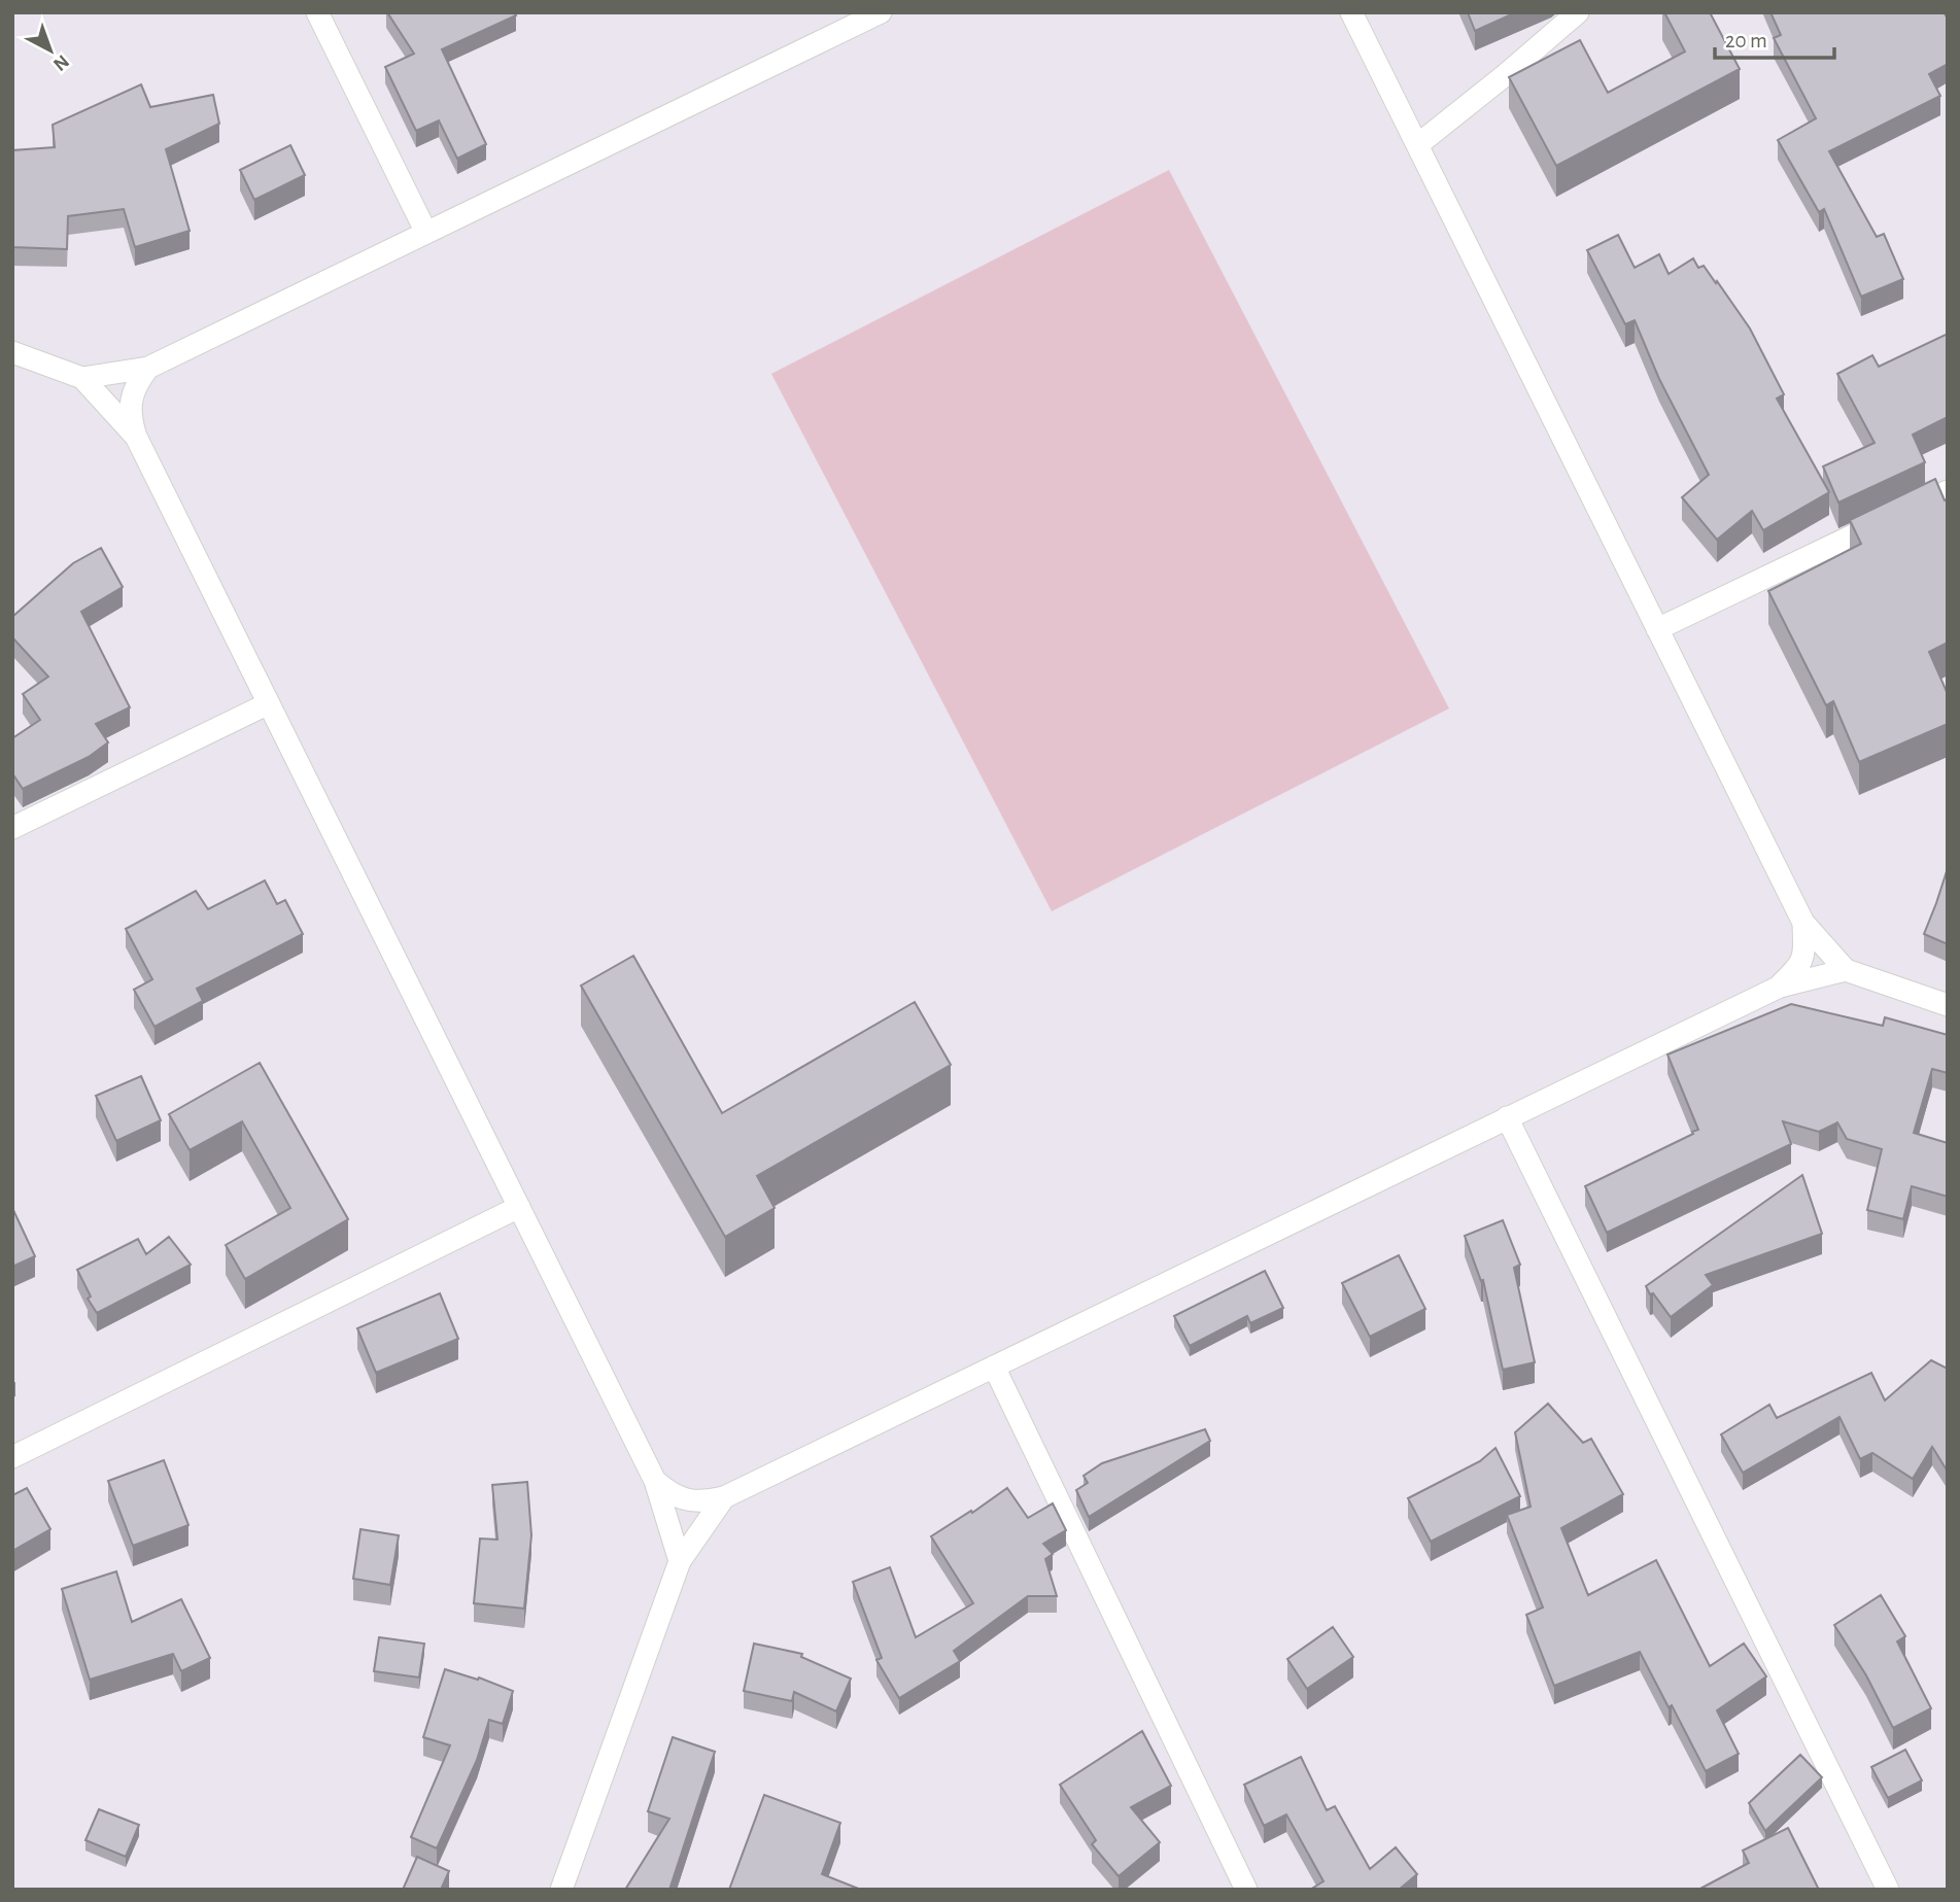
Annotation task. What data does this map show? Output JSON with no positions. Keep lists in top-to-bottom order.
{
  "scale_bar": "20 m",
  "north": "bottom right"
}
